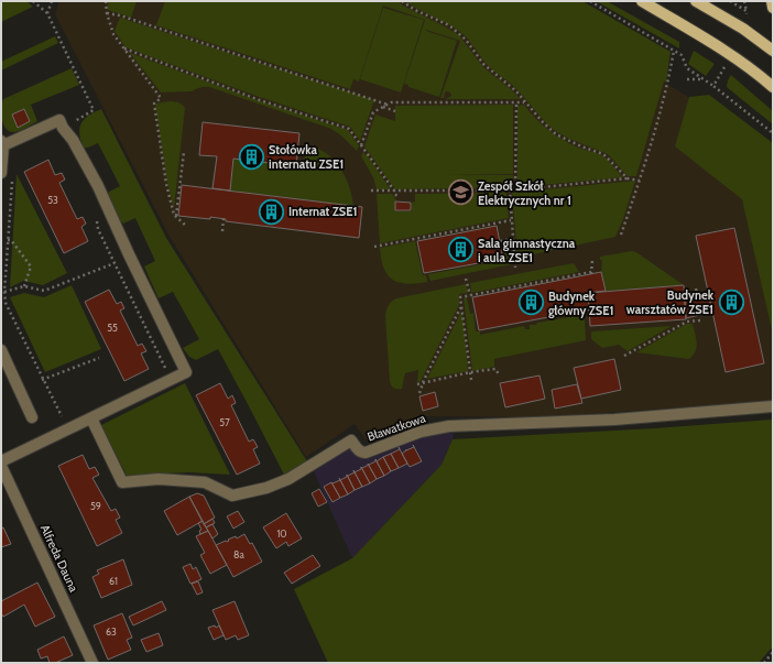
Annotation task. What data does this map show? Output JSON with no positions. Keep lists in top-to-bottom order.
{
  "streets": {
    "street": ["Bławatkowa", "Alfreda Dauna"]
  },
  "places": {
    "building": [
      "Stołówka internatu ZSE1",
      "Internat ZSE1",
      "Sala gimnastyczna i aula ZSE1",
      "Budynek warsztatów ZSE1",
      "Budynek główny ZSE1"
    ],
    "school or university": ["Zespół Szkół Elektrycznych nr 1"]
  },
  "house_numbers": [
    "53",
    "55",
    "57",
    "59",
    "10",
    "8a",
    "61",
    "63"
  ]
}
